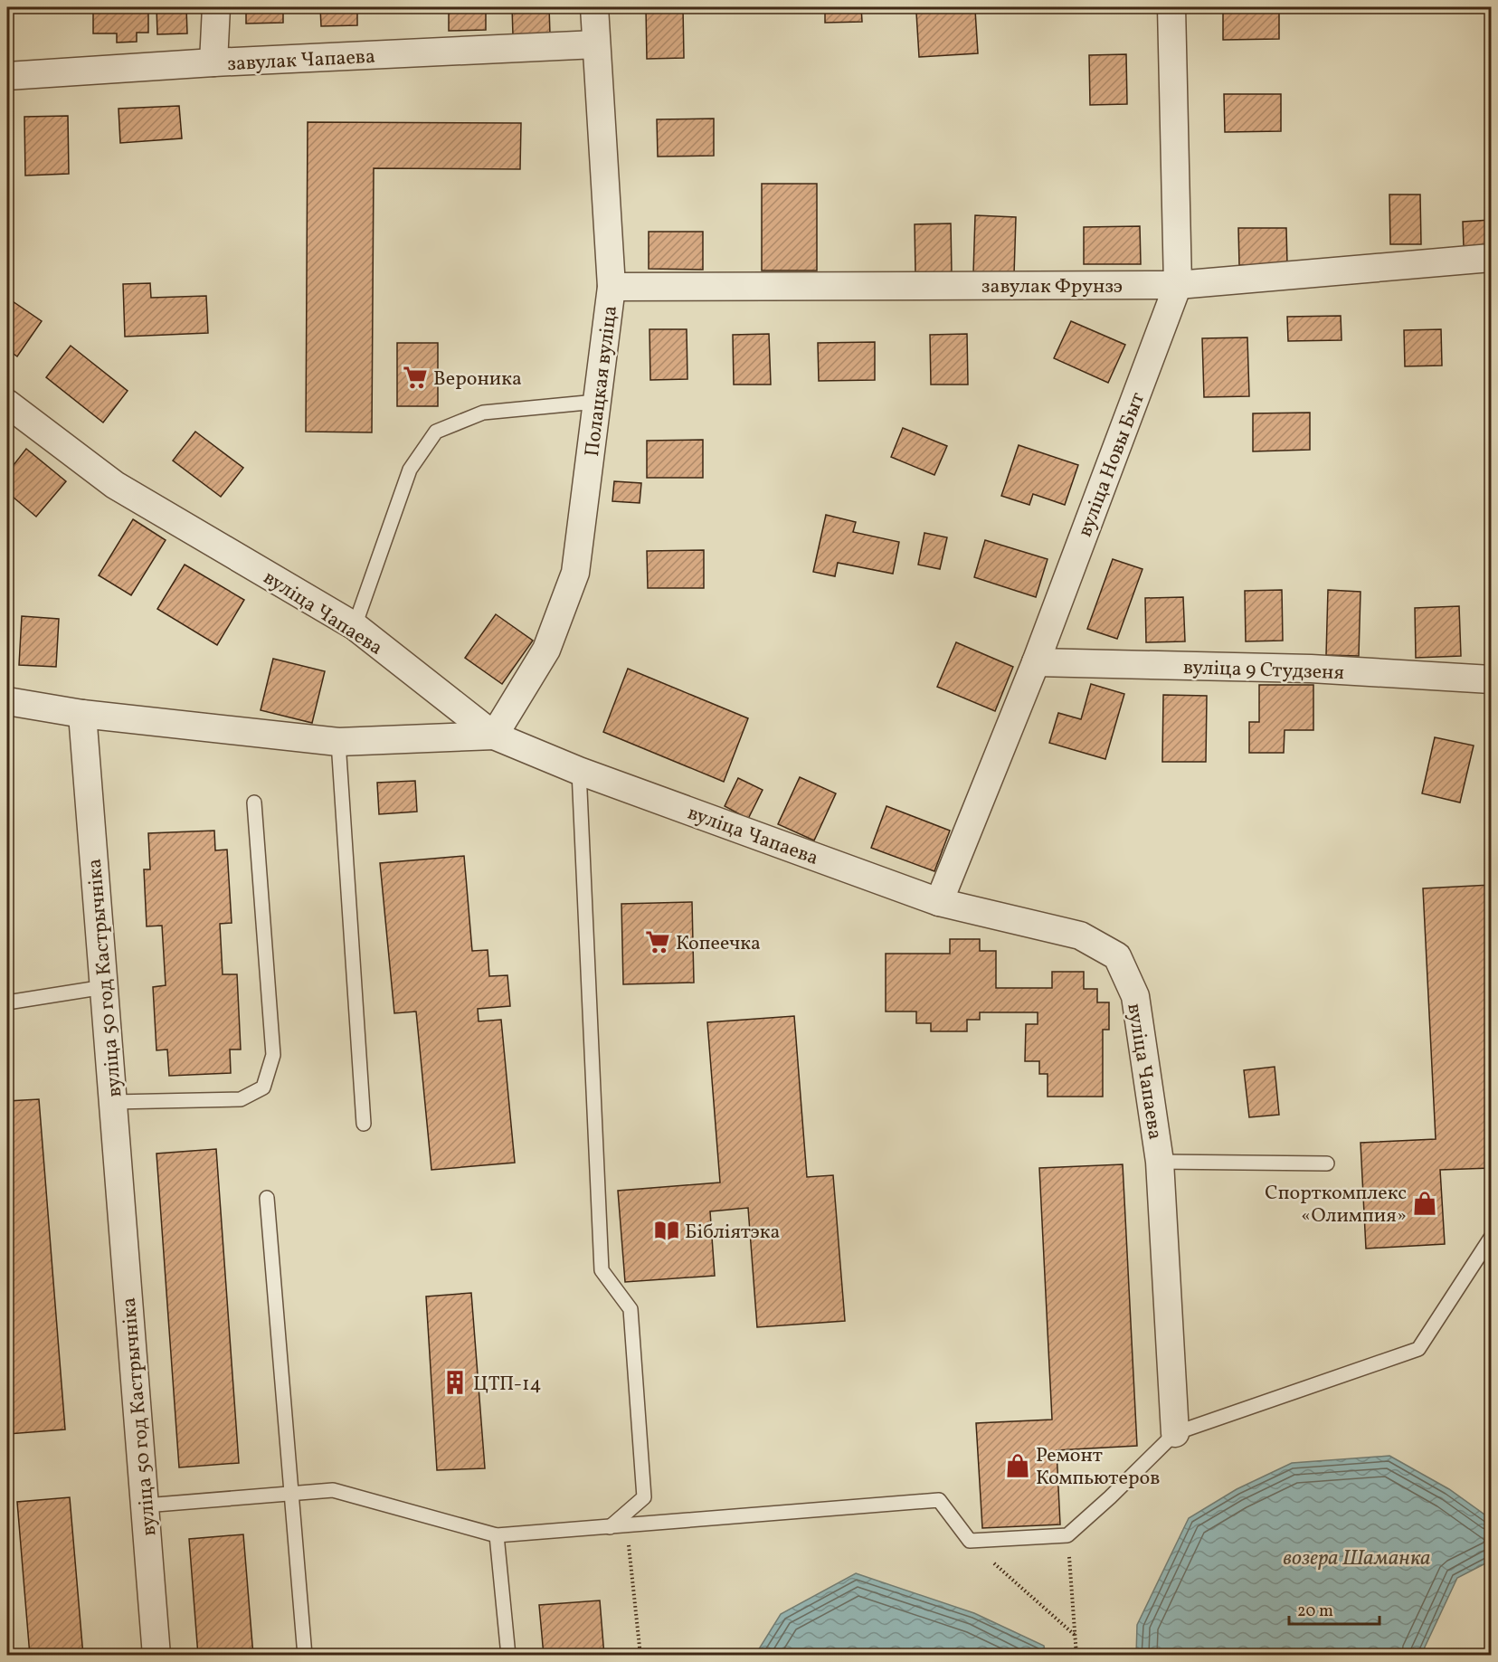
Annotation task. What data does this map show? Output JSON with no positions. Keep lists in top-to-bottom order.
{
  "streets": {
    "street": [
      "завулак Чапаева",
      "завулак Фрунзэ",
      "Полацкая вуліца",
      "вуліца Новы Быт",
      "вуліца Чапаева",
      "вуліца 9 Студзеня",
      "вуліца 50 год Кастрычніка"
    ]
  },
  "crossings": [
    ["завулак Чапаева", "Полацкая вуліца"],
    ["завулак Фрунзэ", "Полацкая вуліца"],
    ["завулак Фрунзэ", "вуліца Новы Быт"],
    ["Полацкая вуліца", "вуліца Чапаева"],
    ["вуліца Новы Быт", "вуліца Чапаева"],
    ["вуліца Новы Быт", "вуліца 9 Студзеня"]
  ],
  "water": ["возера Шаманка"],
  "places": {
    "supermarket": ["Вероника", "Копеечка"],
    "shop": ["Спорткомплекс «Олимпия»", "Ремонт Компьютеров"],
    "library": ["Бібліятэка"],
    "building": ["ЦТП-14"]
  },
  "scale_bar": "20 m"
}
